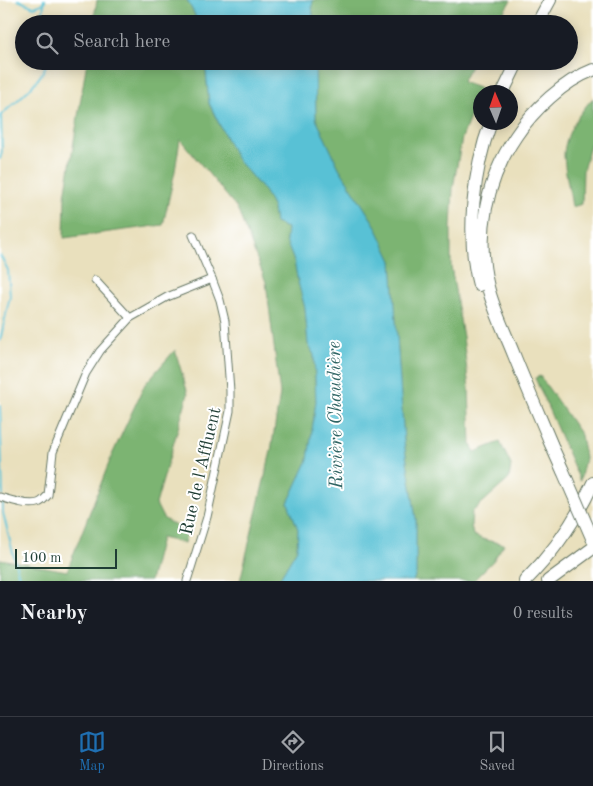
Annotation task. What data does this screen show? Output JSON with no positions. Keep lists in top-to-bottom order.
{
  "streets": {
    "street": ["Rue de l'Affluent"]
  },
  "water": ["Rivière Chaudière"],
  "scale_bar": "100 m",
  "north": "top",
  "page": {
    "search": "Search here",
    "scale": "100 m",
    "heading": ["Nearby", "0 results"],
    "nav": ["Map", "Directions", "Saved"]
  }
}
